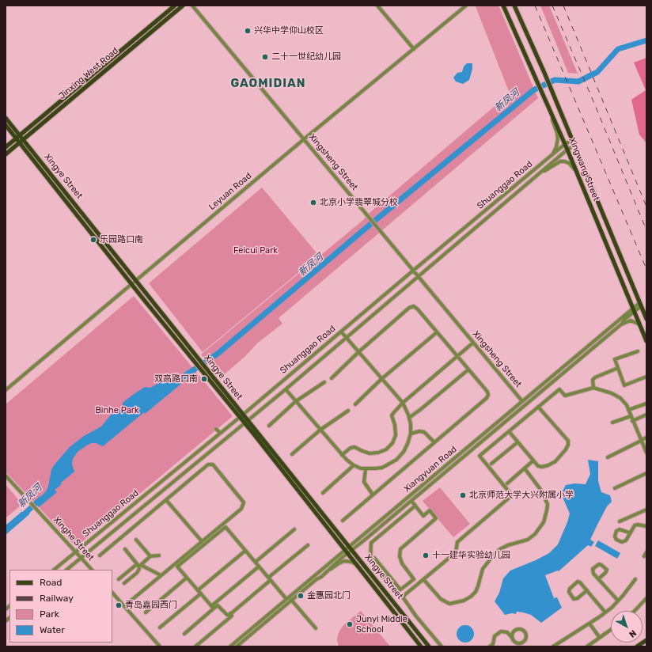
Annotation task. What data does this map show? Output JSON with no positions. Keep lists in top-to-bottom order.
{
  "streets": {
    "main road": ["Jinxing West Road", "Xingwang Street", "Xingye Street"],
    "street": [
      "Xingsheng Street",
      "Shuanggao Road",
      "Leyuan Road",
      "Xiangyuan Road",
      "Xinghe Street"
    ]
  },
  "crossings": [
    ["Jinxing West Road", "Xingye Street"],
    ["Xingsheng Street", "Shuanggao Road"],
    ["Xingsheng Street", "Leyuan Road"],
    ["Xingsheng Street", "Xiangyuan Road"],
    ["Xingwang Street", "Shuanggao Road"],
    ["Xingwang Street", "Xiangyuan Road"],
    ["Xingye Street", "Shuanggao Road"],
    ["Xingye Street", "Leyuan Road"],
    ["Xingye Street", "Xiangyuan Road"],
    ["Shuanggao Road", "Xinghe Street"]
  ],
  "districts": ["GAOMIDIAN"],
  "water": ["新凤河"],
  "parks": ["Feicui Park", "Binhe Park"],
  "places": [
    "兴华中学仰山校区",
    "二十一世纪幼儿园",
    "北京小学翡翠城分校",
    "乐园路口南",
    "双高路口南",
    "北京师范大学大兴附属小学",
    "十一建华实验幼儿园",
    "金惠园北门",
    "青岛嘉园西门",
    "Junyi Middle School"
  ],
  "legend": [
    "Road",
    "Railway",
    "Park",
    "Water"
  ],
  "north": "bottom right"
}
